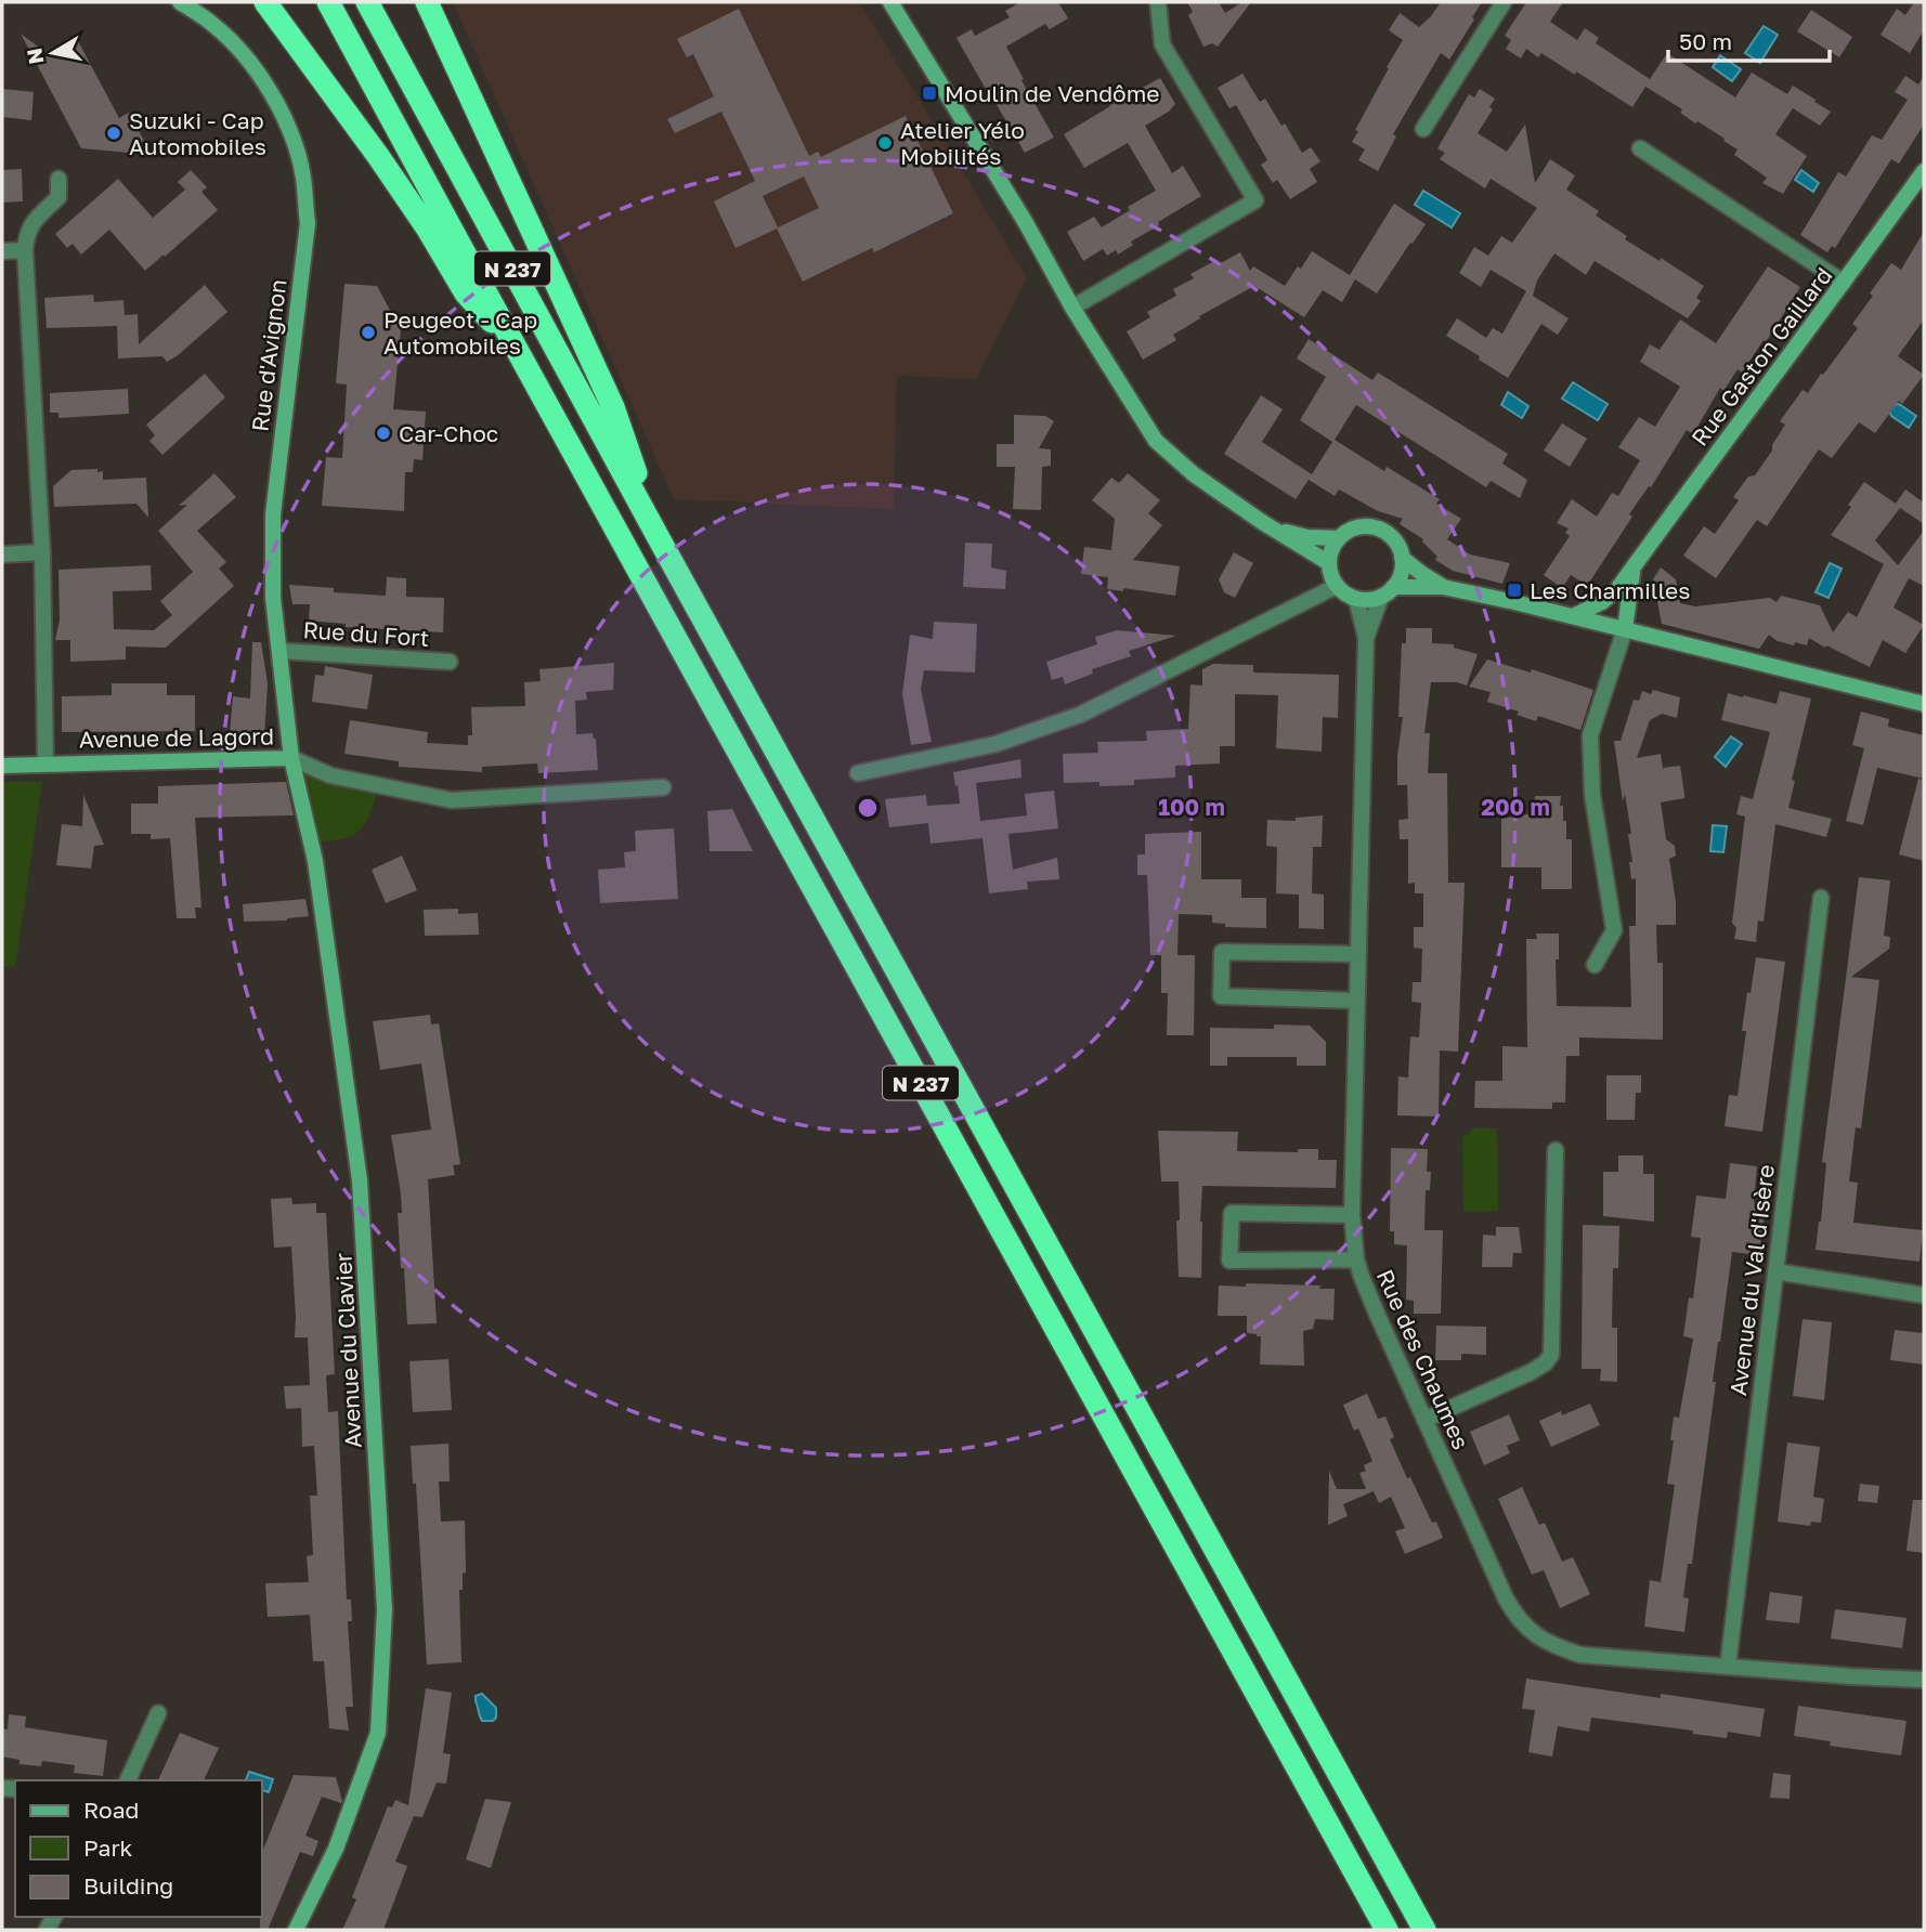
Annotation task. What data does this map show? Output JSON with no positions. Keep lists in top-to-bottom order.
{
  "streets": {
    "highway": ["N 237"],
    "street": [
      "Rue d'Avignon",
      "Rue Gaston Gaillard",
      "Rue du Fort",
      "Avenue de Lagord",
      "Avenue du Val d'Isère",
      "Avenue du Clavier",
      "Rue des Chaumes"
    ]
  },
  "crossings": [
    ["Rue d'Avignon", "Rue du Fort"],
    ["Rue d'Avignon", "Avenue de Lagord"],
    ["Rue d'Avignon", "Avenue du Clavier"],
    ["Avenue de Lagord", "Avenue du Clavier"],
    ["Avenue du Val d'Isère", "Rue des Chaumes"]
  ],
  "places": {
    "transit": ["Moulin de Vendôme", "Les Charmilles"],
    "other": [
      "Suzuki - Cap Automobiles",
      "Atelier Yélo Mobilités",
      "Peugeot - Cap Automobiles",
      "Car-Choc"
    ]
  },
  "legend": ["Road", "Park", "Building"],
  "scale_bar": "50 m",
  "north": "left",
  "rings": ["100 m", "200 m"]
}
